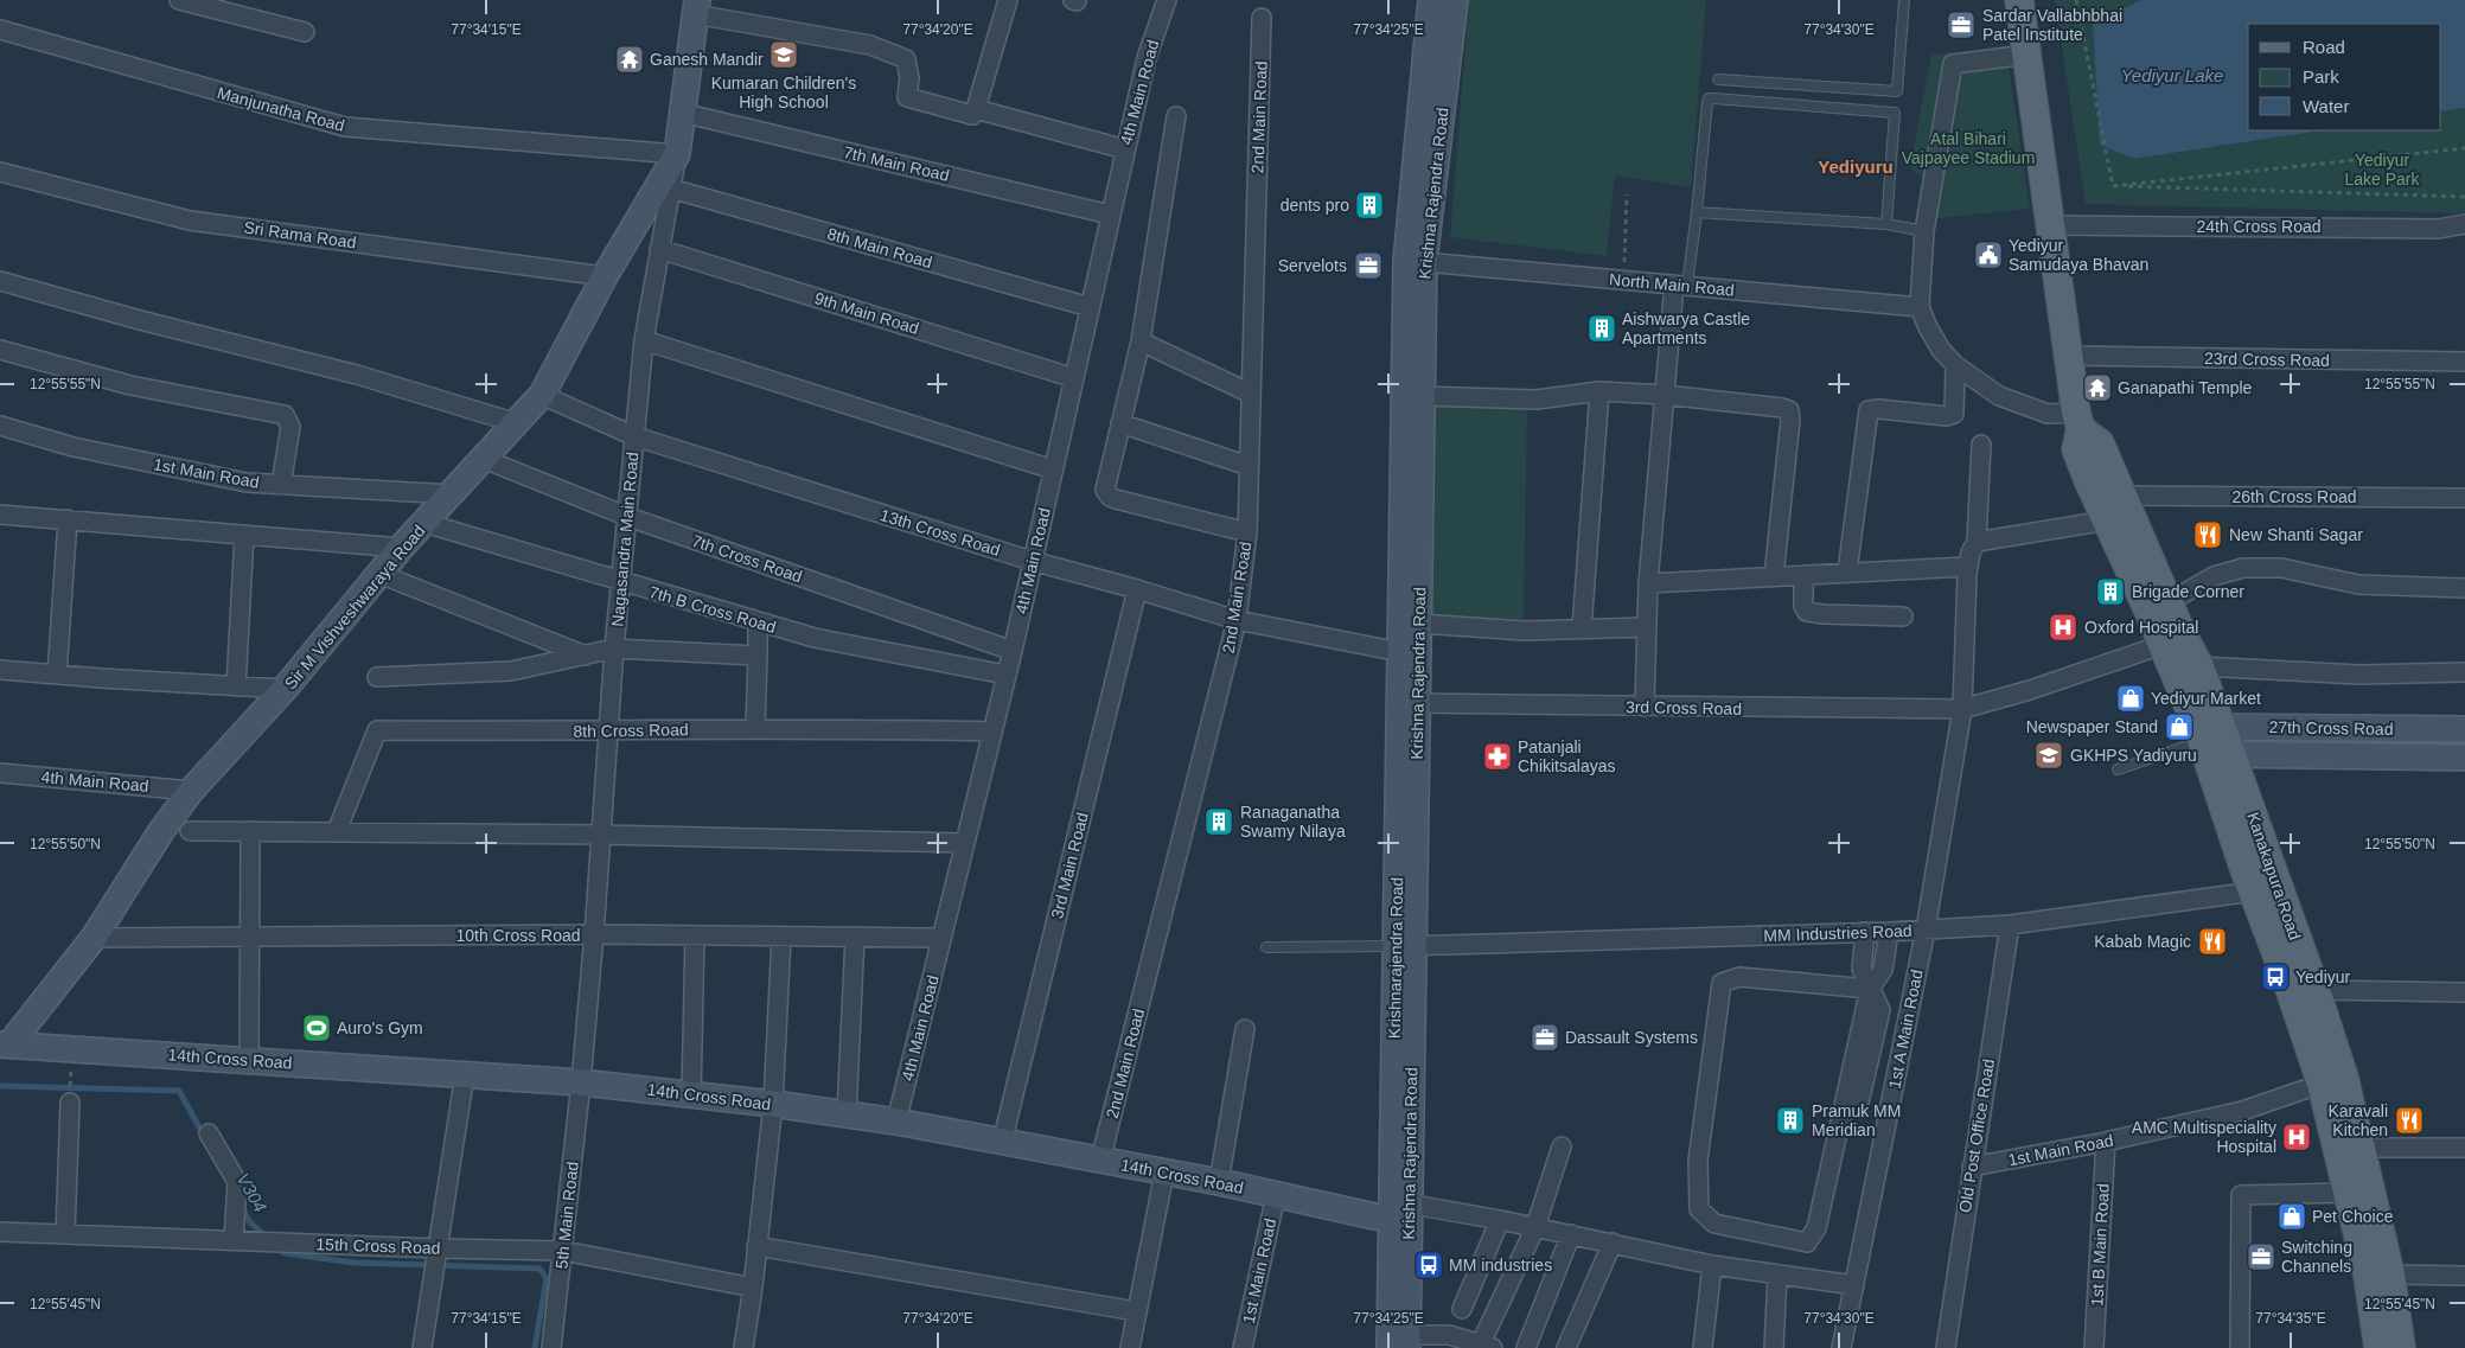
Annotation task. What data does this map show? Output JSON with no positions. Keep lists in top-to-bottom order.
{
  "streets": {
    "main road": [
      "Krishna Rajendra Road",
      "Nagasandra Main Road",
      "Sir M Vishveshwaraya Road",
      "27th Cross Road",
      "Kanakapura Road",
      "Krishnarajendra Road",
      "14th Cross Road"
    ],
    "street": [
      "4th Main Road",
      "Manjunatha Road",
      "2nd Main Road",
      "7th Main Road",
      "24th Cross Road",
      "Sri Rama Road",
      "8th Main Road",
      "North Main Road",
      "9th Main Road",
      "23rd Cross Road",
      "1st Main Road",
      "26th Cross Road",
      "13th Cross Road",
      "7th Cross Road",
      "7th B Cross Road",
      "3rd Cross Road",
      "8th Cross Road",
      "3rd Main Road",
      "MM Industries Road",
      "10th Cross Road",
      "1st A Main Road",
      "Old Post Office Road",
      "5th Main Road",
      "1st B Main Road",
      "15th Cross Road"
    ]
  },
  "crossings": [
    ["4th Main Road", "7th Main Road"],
    ["4th Main Road", "8th Main Road"],
    ["4th Main Road", "9th Main Road"],
    ["4th Main Road", "13th Cross Road"],
    ["4th Main Road", "7th Cross Road"],
    ["4th Main Road", "Sir M Vishveshwaraya Road"],
    ["4th Main Road", "7th B Cross Road"],
    ["4th Main Road", "8th Cross Road"],
    ["4th Main Road", "10th Cross Road"],
    ["4th Main Road", "14th Cross Road"],
    ["Manjunatha Road", "Nagasandra Main Road"],
    ["Manjunatha Road", "Sir M Vishveshwaraya Road"],
    ["2nd Main Road", "13th Cross Road"],
    ["2nd Main Road", "14th Cross Road"],
    ["7th Main Road", "Nagasandra Main Road"],
    ["Krishna Rajendra Road", "North Main Road"],
    ["Krishna Rajendra Road", "13th Cross Road"],
    ["Krishna Rajendra Road", "Krishnarajendra Road"],
    ["24th Cross Road", "Kanakapura Road"],
    ["Sri Rama Road", "Sir M Vishveshwaraya Road"],
    ["8th Main Road", "Nagasandra Main Road"],
    ["9th Main Road", "Nagasandra Main Road"],
    ["23rd Cross Road", "Kanakapura Road"],
    ["1st Main Road", "Sir M Vishveshwaraya Road"],
    ["1st Main Road", "Kanakapura Road"],
    ["1st Main Road", "14th Cross Road"],
    ["1st Main Road", "Old Post Office Road"],
    ["1st Main Road", "1st B Main Road"],
    ["26th Cross Road", "Kanakapura Road"],
    ["13th Cross Road", "Nagasandra Main Road"],
    ["13th Cross Road", "Sir M Vishveshwaraya Road"],
    ["13th Cross Road", "3rd Main Road"],
    ["13th Cross Road", "Krishnarajendra Road"],
    ["Nagasandra Main Road", "7th Cross Road"],
    ["Nagasandra Main Road", "Sir M Vishveshwaraya Road"],
    ["Nagasandra Main Road", "7th B Cross Road"],
    ["Nagasandra Main Road", "8th Cross Road"],
    ["Nagasandra Main Road", "10th Cross Road"],
    ["Nagasandra Main Road", "14th Cross Road"],
    ["Nagasandra Main Road", "5th Main Road"],
    ["7th Cross Road", "Sir M Vishveshwaraya Road"],
    ["Sir M Vishveshwaraya Road", "7th B Cross Road"],
    ["Sir M Vishveshwaraya Road", "10th Cross Road"],
    ["Sir M Vishveshwaraya Road", "14th Cross Road"],
    ["3rd Cross Road", "Kanakapura Road"],
    ["3rd Cross Road", "Krishnarajendra Road"],
    ["3rd Cross Road", "1st A Main Road"],
    ["27th Cross Road", "Kanakapura Road"],
    ["3rd Main Road", "14th Cross Road"],
    ["Kanakapura Road", "MM Industries Road"],
    ["MM Industries Road", "Krishnarajendra Road"],
    ["MM Industries Road", "1st A Main Road"],
    ["MM Industries Road", "Old Post Office Road"],
    ["Krishnarajendra Road", "14th Cross Road"],
    ["14th Cross Road", "5th Main Road"],
    ["5th Main Road", "15th Cross Road"]
  ],
  "districts": ["Yediyuru"],
  "water": ["Yediyur Lake", "V304"],
  "parks": ["Atal Bihari Vajpayee Stadium", "Yediyur Lake Park"],
  "places": {
    "office": [
      "Sardar Vallabhbhai Patel Institute",
      "Servelots",
      "Dassault Systems",
      "Switching Channels"
    ],
    "school or university": ["Kumaran Children's High School", "GKHPS Yadiyuru"],
    "temple": ["Ganesh Mandir", "Ganapathi Temple"],
    "building": [
      "dents pro",
      "Aishwarya Castle Apartments",
      "Brigade Corner",
      "Ranaganatha Swamy Nilaya",
      "Pramuk MM Meridian"
    ],
    "public building": ["Yediyur Samudaya Bhavan"],
    "restaurant": ["New Shanti Sagar", "Kabab Magic", "Karavali Kitchen"],
    "hospital": ["Oxford Hospital", "AMC Multispeciality Hospital"],
    "shop": ["Yediyur Market", "Newspaper Stand", "Pet Choice"],
    "pharmacy": ["Patanjali Chikitsalayas"],
    "bus stop": ["Yediyur", "MM industries"],
    "sports": ["Auro's Gym"]
  },
  "legend": ["Road", "Park", "Water"],
  "coordinates": [
    "77°34'15\"E",
    "77°34'20\"E",
    "77°34'25\"E",
    "77°34'30\"E",
    "12°55'55\"N",
    "12°55'50\"N",
    "12°55'45\"N",
    "77°34'35\"E"
  ]
}
